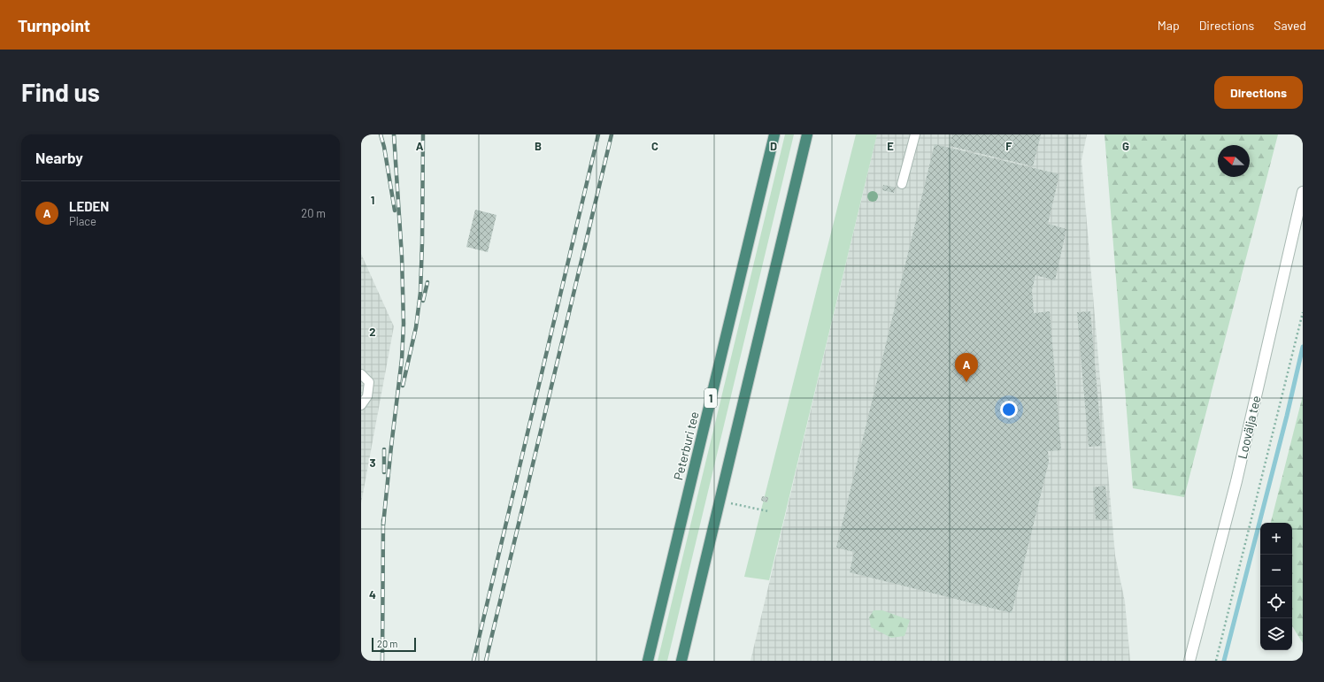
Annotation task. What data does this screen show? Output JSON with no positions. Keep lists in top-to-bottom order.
{
  "streets": {
    "highway": ["1", "Peterburi tee"],
    "street": ["Loovälja tee"]
  },
  "scale_bar": "20 m",
  "north": "left",
  "page": {
    "header": "Turnpoint",
    "nav": ["Map", "Directions", "Saved"],
    "buttons": "Directions",
    "title": "Find us",
    "heading": "Nearby",
    "list": [
      {
        "mark": "A",
        "name": "LEDEN",
        "note": "Place",
        "value": "20 m"
      }
    ],
    "pins": "A",
    "map_buttons": ["+", "−"],
    "scale": "20 m"
  },
  "grid": {
    "columns": [
      "A",
      "B",
      "C",
      "D",
      "E",
      "F",
      "G"
    ],
    "rows": [
      "1",
      "2",
      "3",
      "4"
    ]
  }
}
